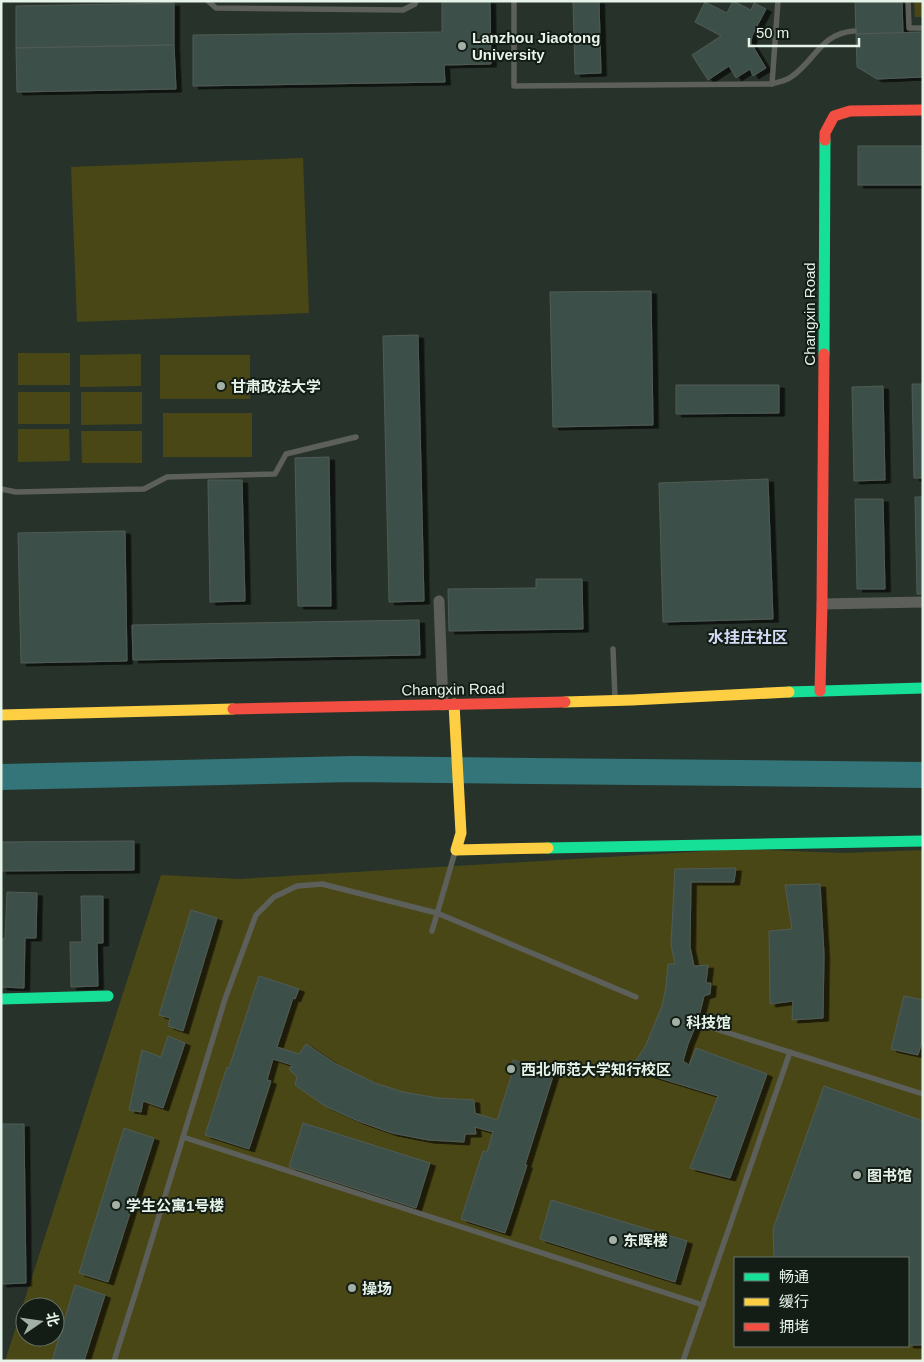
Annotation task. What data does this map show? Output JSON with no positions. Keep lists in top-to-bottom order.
{
  "streets": {
    "street": ["Changxin Road"]
  },
  "districts": ["水挂庄社区"],
  "places": [
    "Lanzhou Jiaotong University",
    "甘肃政法大学",
    "科技馆",
    "西北师范大学知行校区",
    "图书馆",
    "学生公寓1号楼",
    "东晖楼",
    "操场"
  ],
  "legend": ["畅通", "缓行", "拥堵"],
  "scale_bar": "50 m",
  "north": "right"
}
